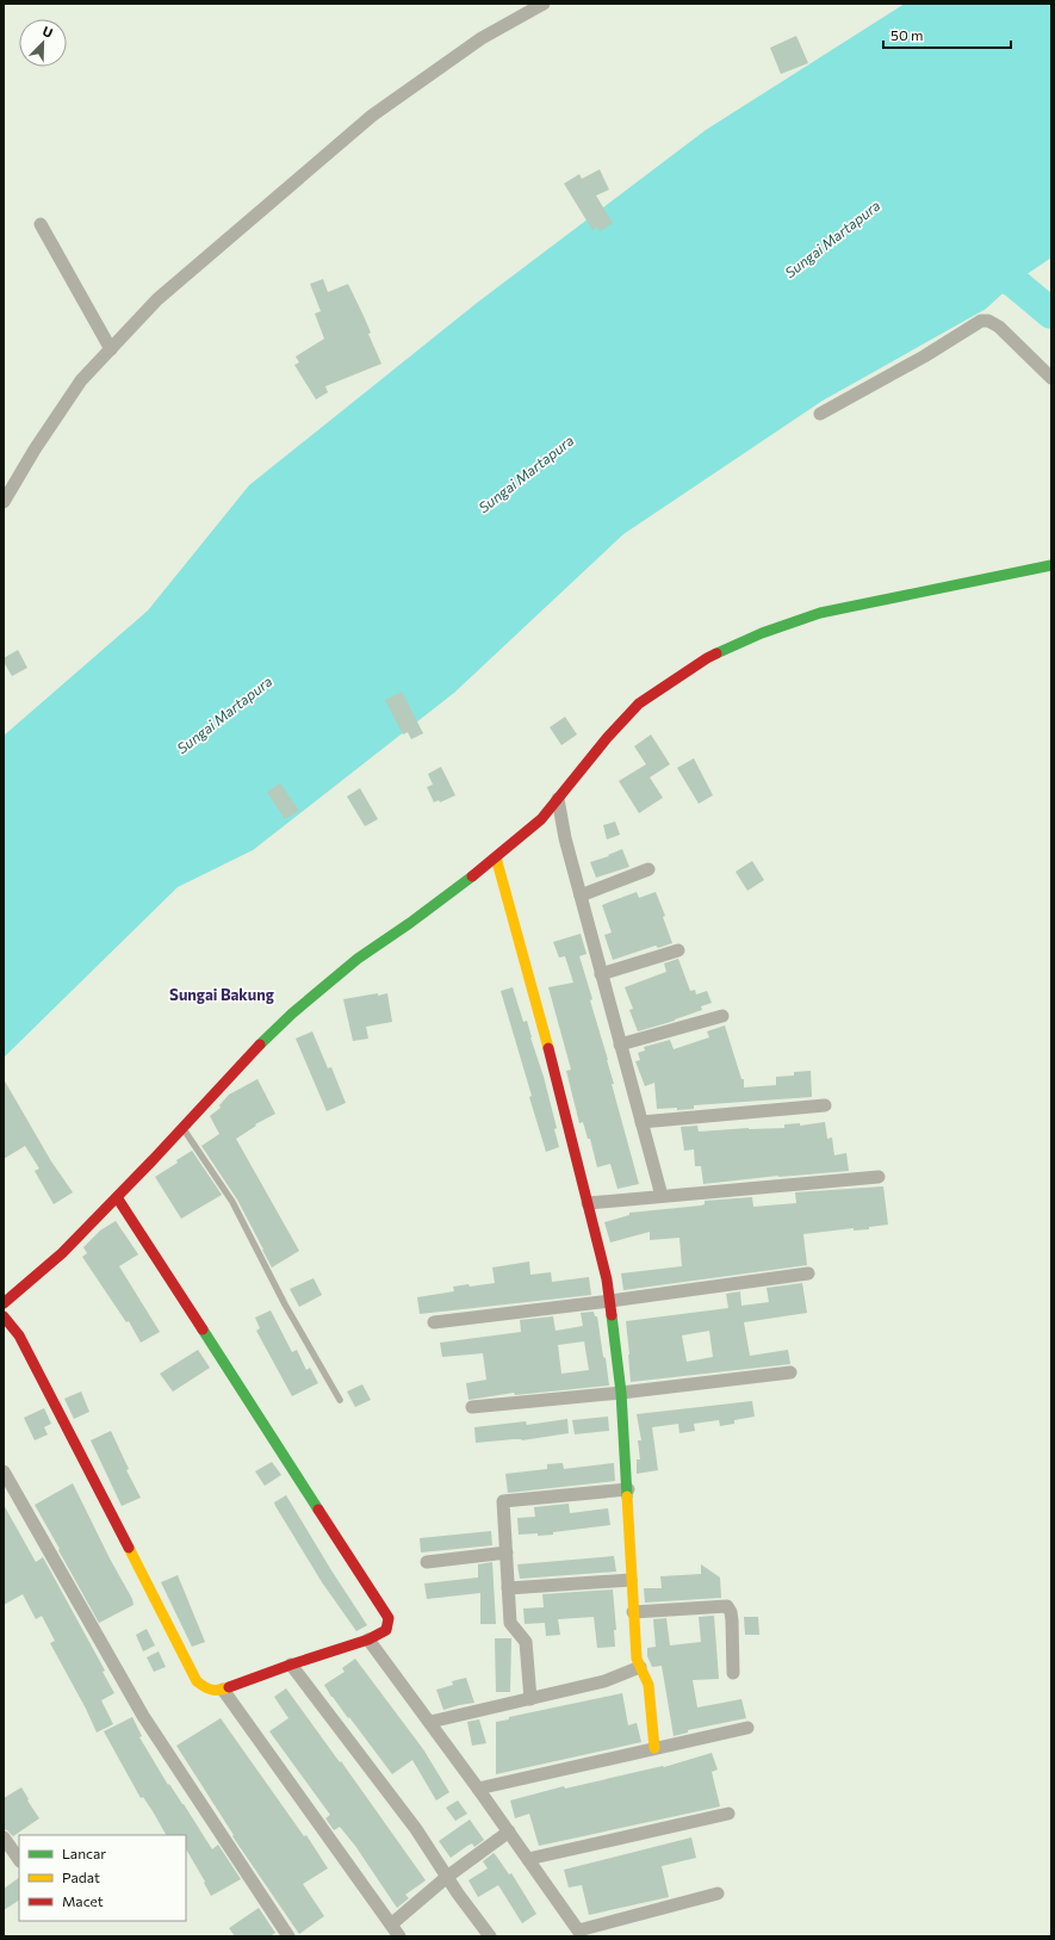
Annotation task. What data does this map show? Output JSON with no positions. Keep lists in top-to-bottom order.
{
  "districts": ["Sungai Bakung"],
  "water": ["Sungai Martapura"],
  "legend": ["Lancar", "Padat", "Macet"],
  "scale_bar": "50 m",
  "north": "top right"
}
